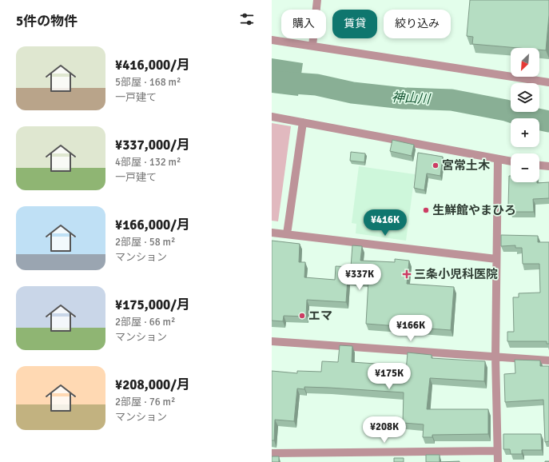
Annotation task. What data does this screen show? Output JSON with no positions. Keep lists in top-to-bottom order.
{
  "water": ["神山川"],
  "places": {
    "other": ["宮常土木", "生鮮館やまひろ", "エマ"],
    "health": ["三条小児科医院"]
  },
  "north": "bottom left",
  "page": {
    "heading": "5件の物件",
    "chip": ["購入", "賃貸", "絞り込み"],
    "list": [
      {
        "name": "¥416,000/月",
        "note": "5部屋 · 168 m² · 一戸建て"
      },
      {
        "name": "¥337,000/月",
        "note": "4部屋 · 132 m² · 一戸建て"
      },
      {
        "name": "¥166,000/月",
        "note": "2部屋 · 58 m² · マンション"
      },
      {
        "name": "¥175,000/月",
        "note": "2部屋 · 66 m² · マンション"
      },
      {
        "name": "¥208,000/月",
        "note": "2部屋 · 76 m² · マンション"
      }
    ],
    "map_buttons": ["+", "−"],
    "price": [
      "¥416K",
      "¥337K",
      "¥166K",
      "¥175K",
      "¥208K"
    ]
  }
}
